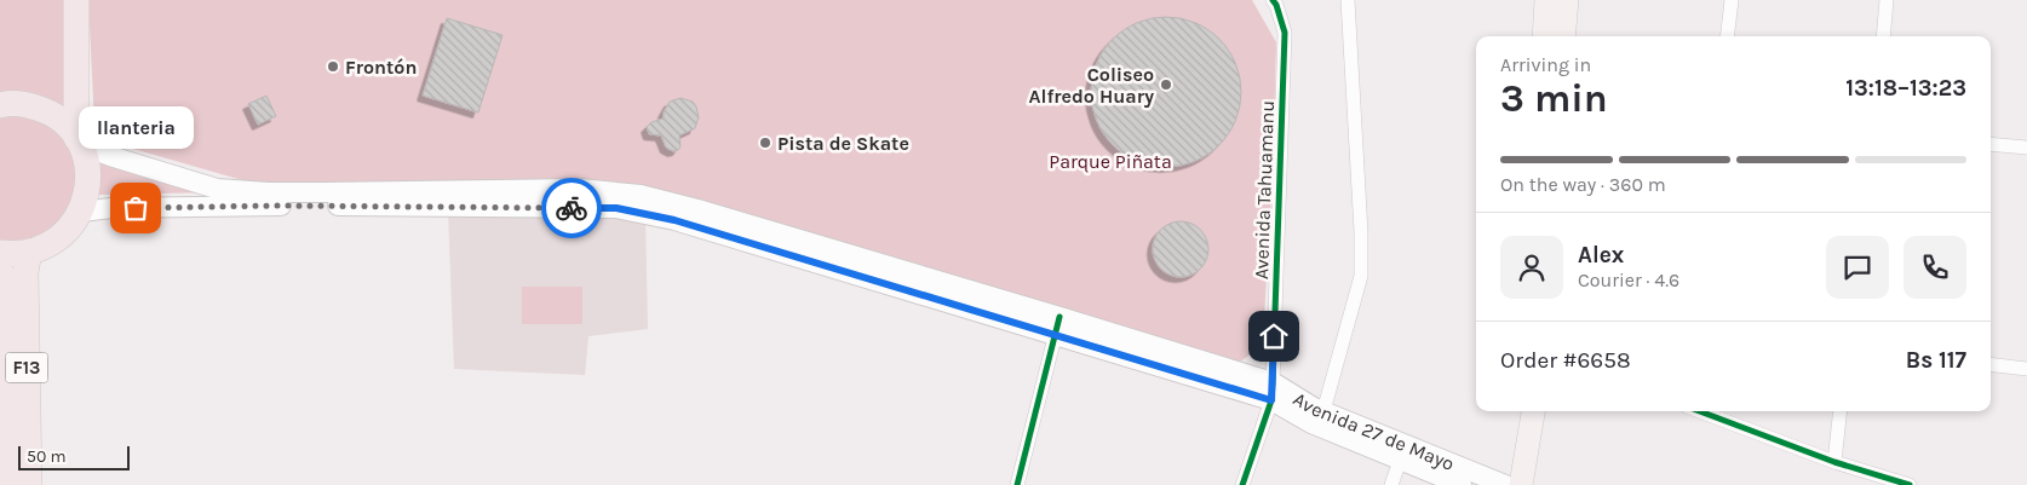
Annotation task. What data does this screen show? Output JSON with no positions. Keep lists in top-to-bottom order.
{
  "streets": {
    "highway": ["F13"],
    "main road": ["Avenida 27 de Mayo"],
    "street": ["Avenida Tahuamanu"]
  },
  "crossings": [
    ["Avenida Tahuamanu", "Avenida 27 de Mayo"]
  ],
  "parks": ["Parque Piñata"],
  "places": [
    "Frontón",
    "Coliseo Alfredo Huary",
    "Pista de Skate",
    "llanteria"
  ],
  "scale_bar": "50 m",
  "page": {
    "heading": ["3 min", "Arriving in", "13:18–13:23"],
    "panel": [
      "Alex",
      "Courier · 4.6",
      "Order #6658",
      "Bs 117"
    ],
    "bubble": "llanteria",
    "bar": "On the way · 360 m",
    "scale": "50 m"
  }
}
